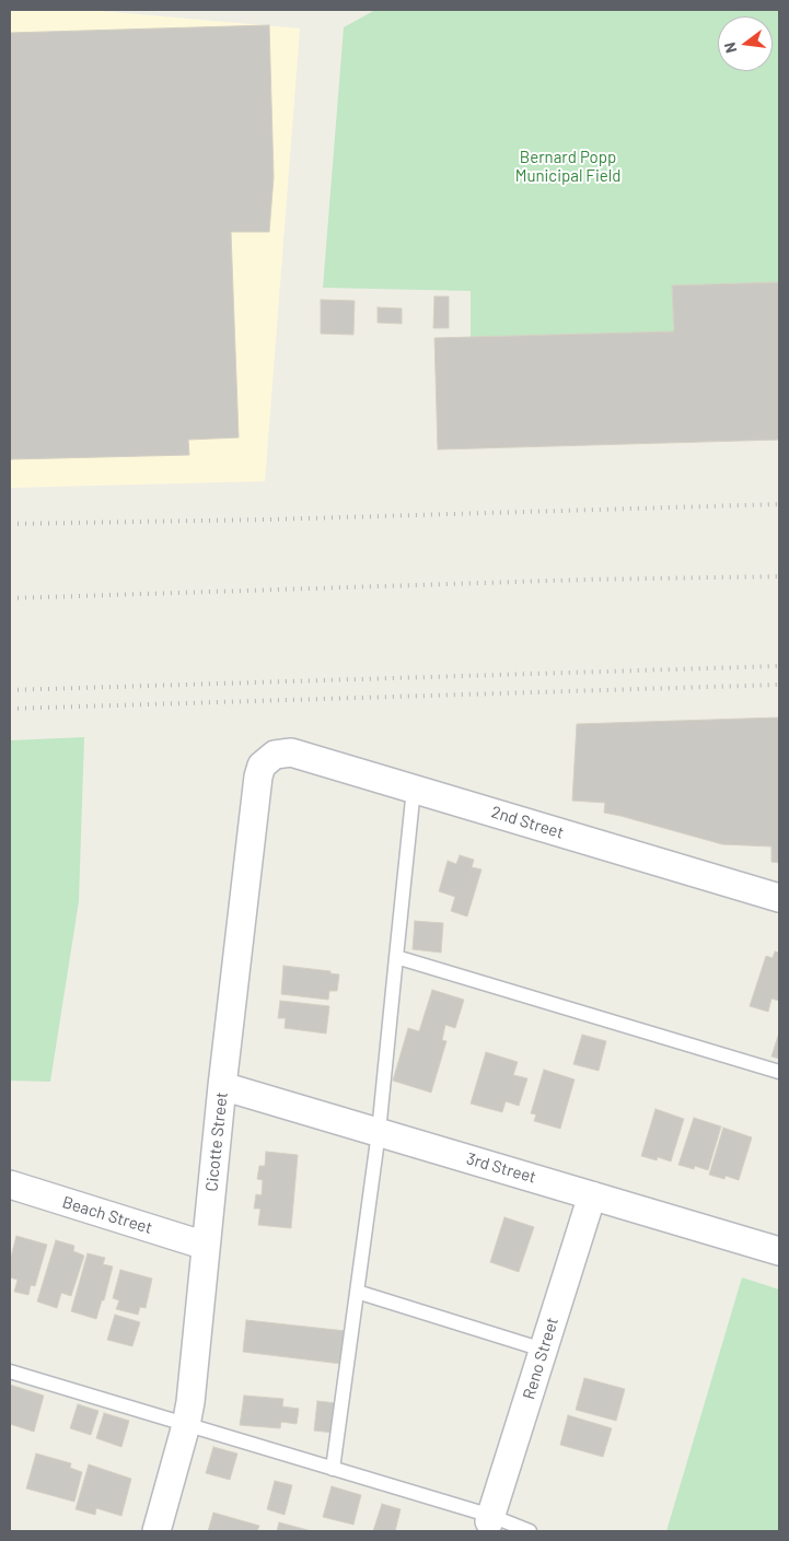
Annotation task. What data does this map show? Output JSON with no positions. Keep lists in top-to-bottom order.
{
  "streets": {
    "street": [
      "2nd Street",
      "Cicotte Street",
      "3rd Street",
      "Beach Street",
      "Reno Street"
    ]
  },
  "crossings": [
    ["2nd Street", "Cicotte Street"],
    ["Cicotte Street", "3rd Street"],
    ["Cicotte Street", "Beach Street"],
    ["3rd Street", "Reno Street"]
  ],
  "parks": ["Bernard Popp Municipal Field"],
  "north": "left"
}
